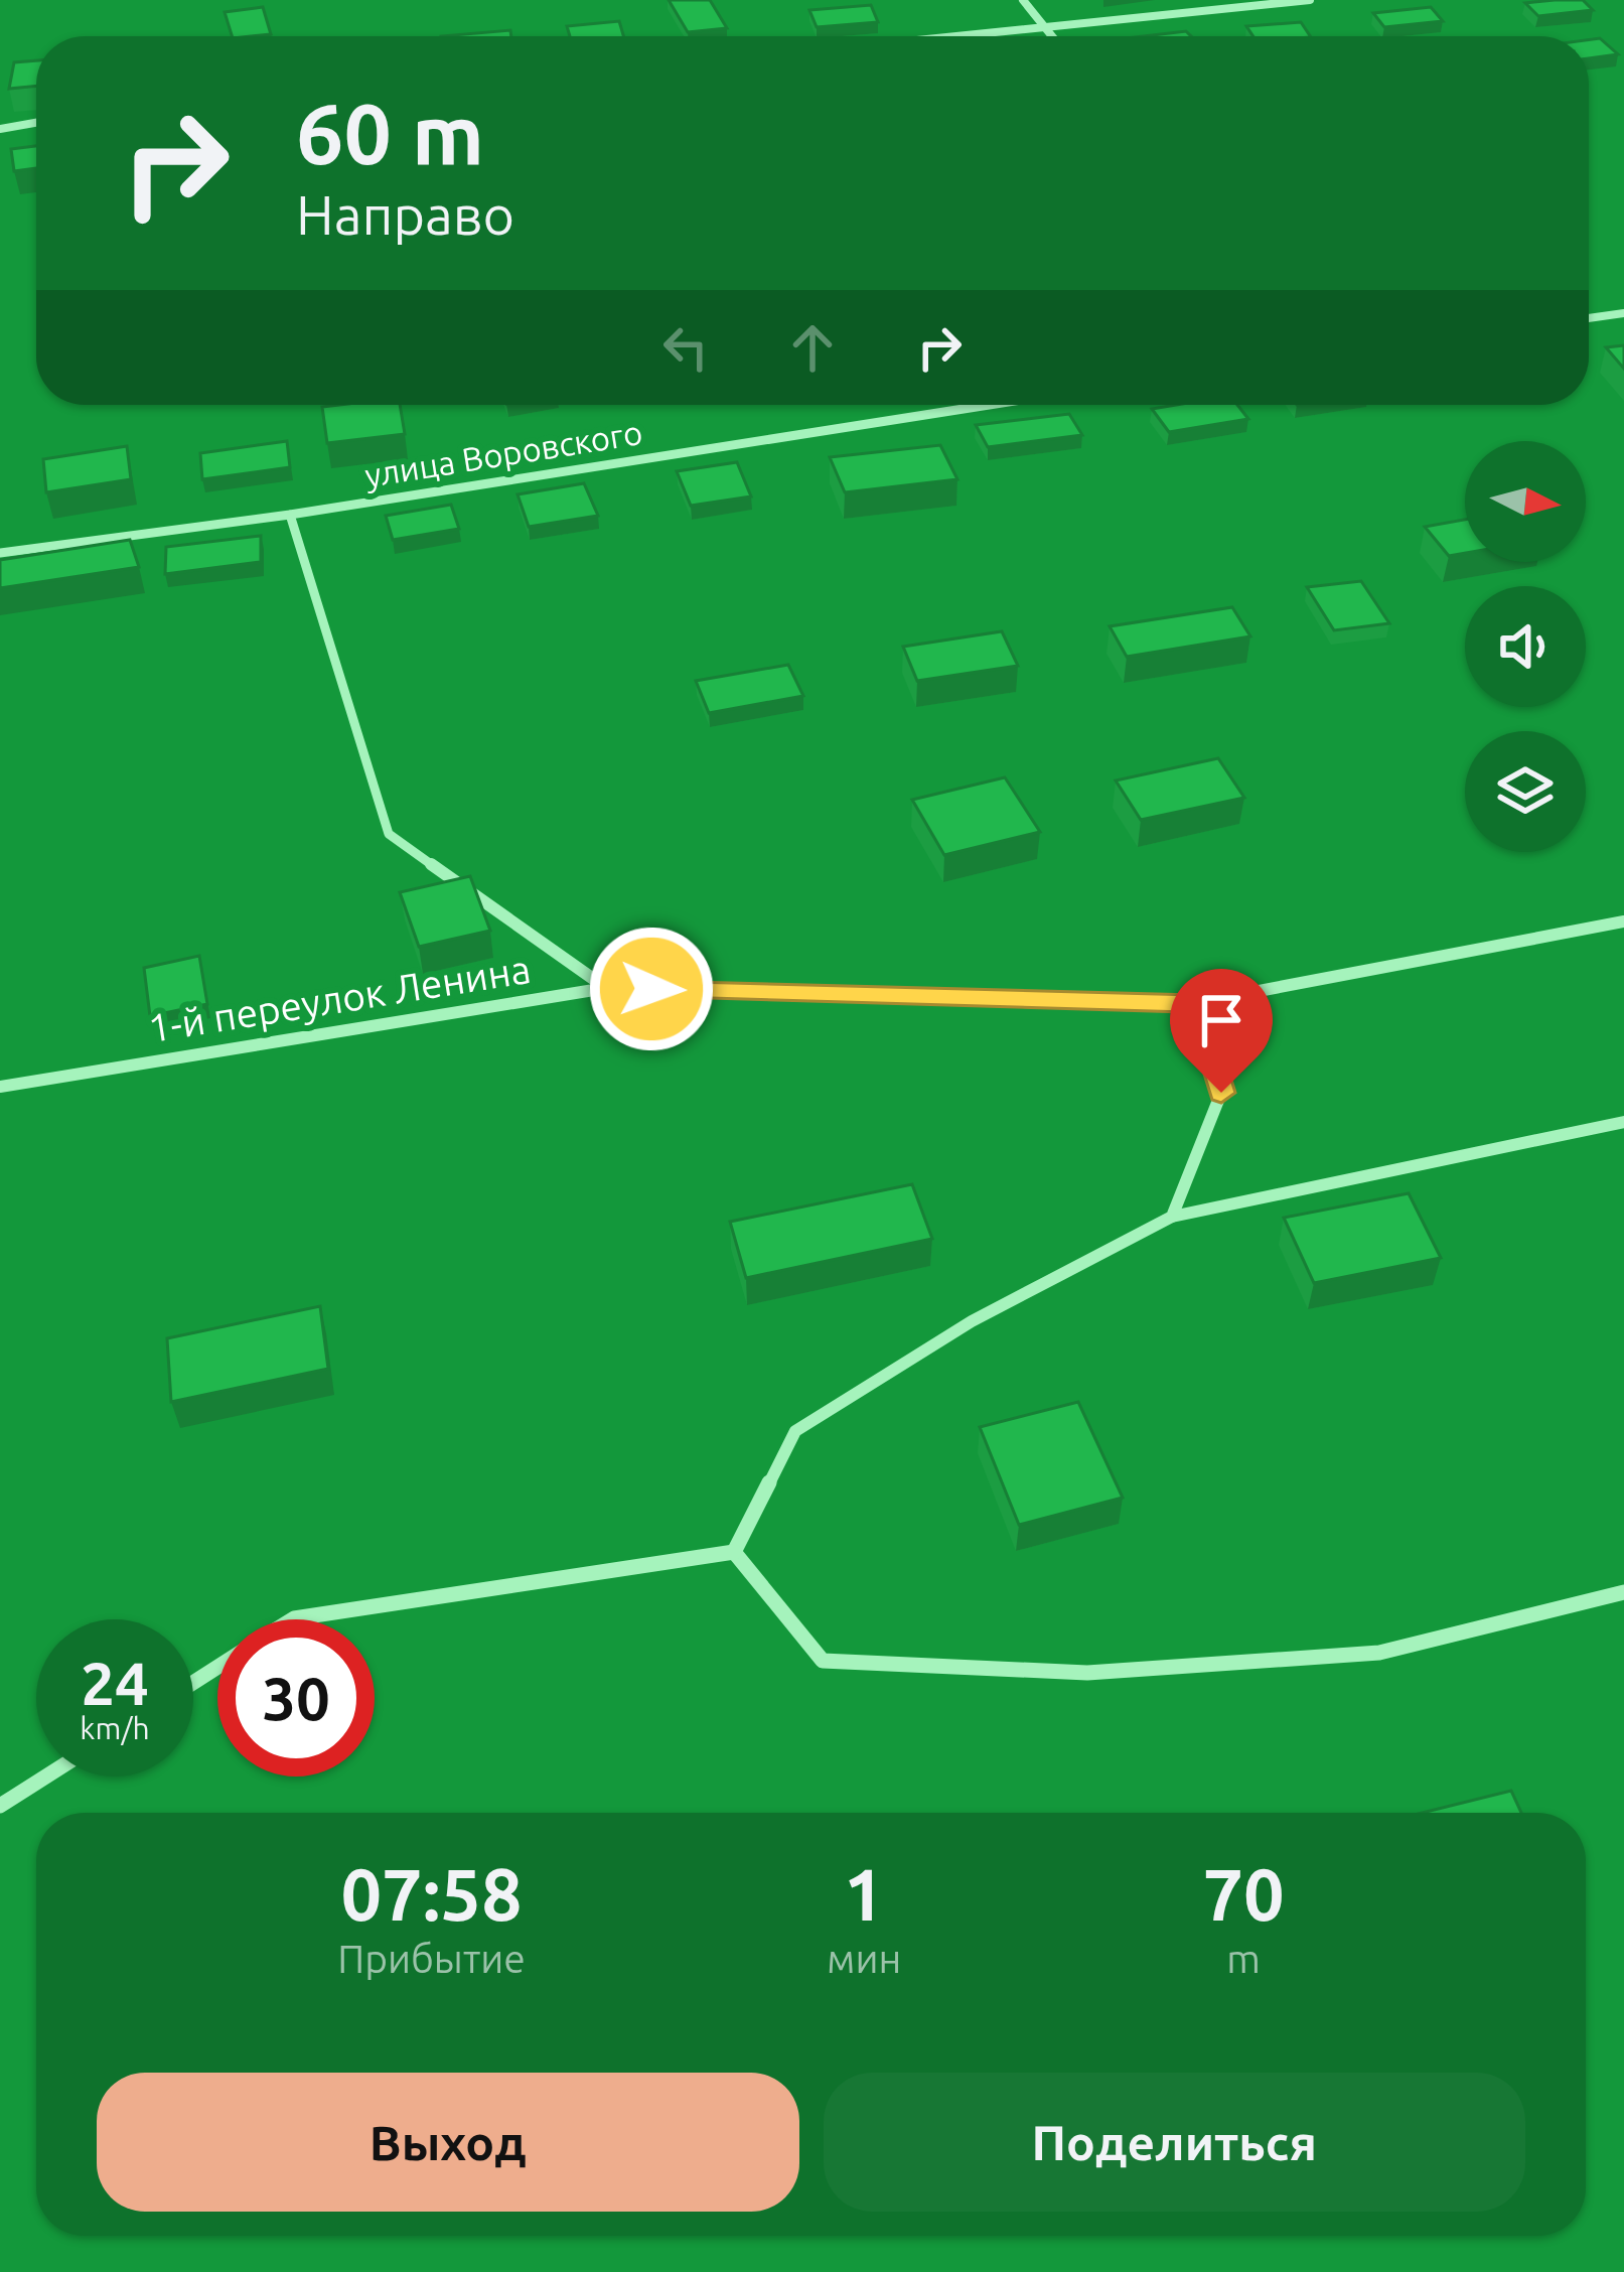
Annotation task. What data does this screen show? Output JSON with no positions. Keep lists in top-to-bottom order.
{
  "streets": {
    "street": ["улица Воровского", "1-й переулок Ленина"]
  },
  "north": "right",
  "page": {
    "turn": ["60 m", "Направо"],
    "speed": "24 km/h",
    "limit": "30",
    "eta": [
      "07:58",
      "Прибытие",
      "1",
      "мин",
      "70",
      "m"
    ],
    "buttons": ["Выход", "Поделиться"]
  }
}
